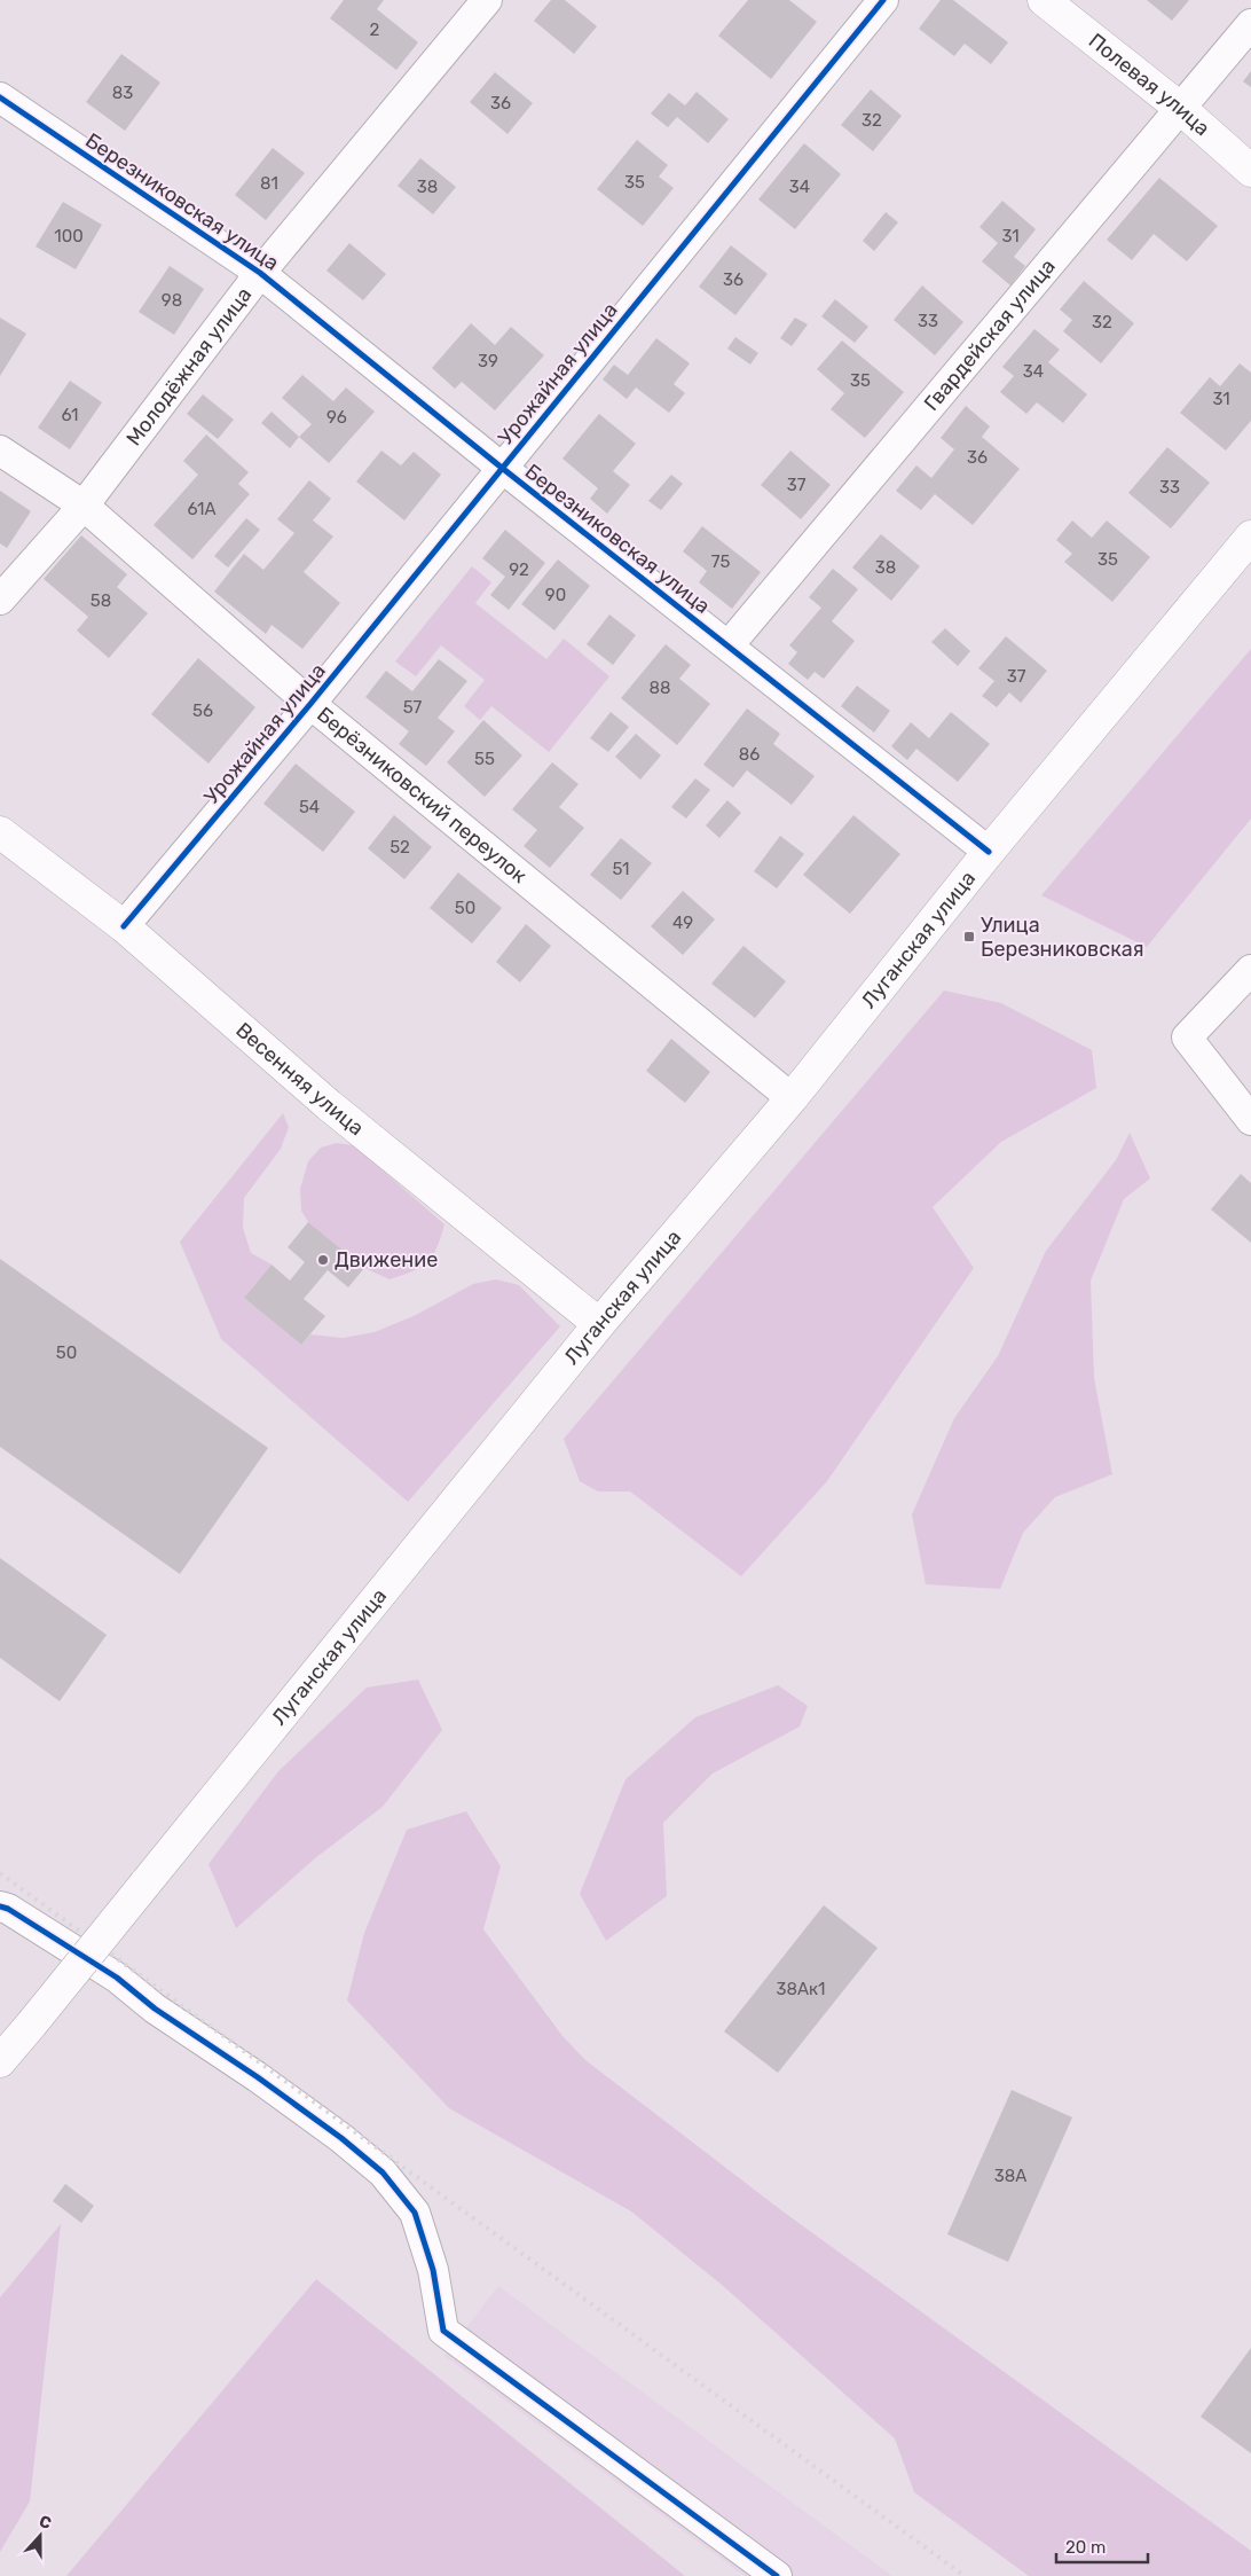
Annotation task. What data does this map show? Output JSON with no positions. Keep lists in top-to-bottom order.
{
  "streets": {
    "main road": ["Полевая улица", "Луганская улица", "Весенняя улица"],
    "street": [
      "Березниковская улица",
      "Гвардейская улица",
      "Молодёжная улица",
      "Урожайная улица",
      "Берёзниковский переулок"
    ]
  },
  "crossings": [
    ["Полевая улица", "Гвардейская улица"],
    ["Березниковская улица", "Гвардейская улица"],
    ["Березниковская улица", "Молодёжная улица"],
    ["Березниковская улица", "Урожайная улица"],
    ["Березниковская улица", "Луганская улица"],
    ["Молодёжная улица", "Берёзниковский переулок"],
    ["Урожайная улица", "Берёзниковский переулок"],
    ["Урожайная улица", "Весенняя улица"],
    ["Берёзниковский переулок", "Луганская улица"],
    ["Луганская улица", "Весенняя улица"]
  ],
  "places": {
    "transit": ["Улица Березниковская"],
    "other": ["Движение"]
  },
  "house_numbers": [
    "2",
    "83",
    "36",
    "32",
    "35",
    "81",
    "38",
    "34",
    "100",
    "31",
    "36",
    "98",
    "33",
    "32",
    "39",
    "34",
    "35",
    "31",
    "61",
    "96",
    "36",
    "37",
    "33",
    "61А",
    "35",
    "75",
    "38",
    "92",
    "90",
    "58",
    "37",
    "88",
    "57",
    "56",
    "86",
    "55",
    "54",
    "52",
    "51",
    "50",
    "49",
    "50",
    "38Ак1",
    "38А"
  ],
  "scale_bar": "20 m",
  "north": "top"
}
